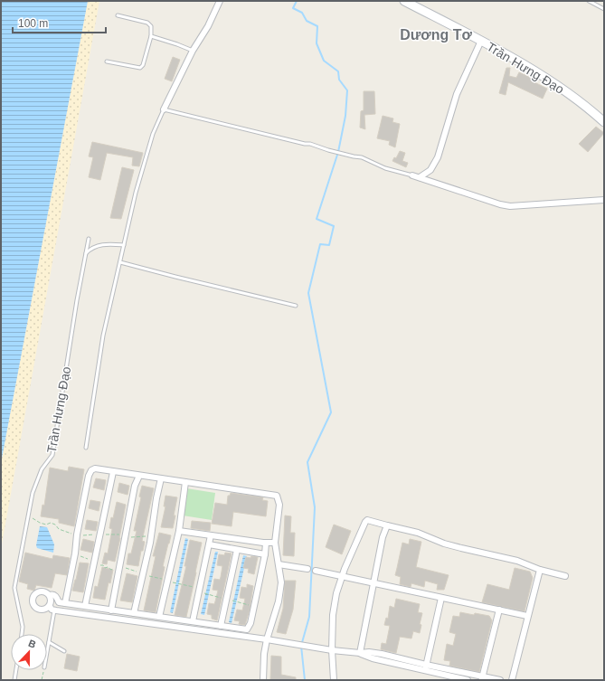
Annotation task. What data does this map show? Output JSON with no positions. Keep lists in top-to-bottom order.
{
  "streets": {
    "main road": ["Trần Hưng Đạo"]
  },
  "districts": ["Dương Tơ"],
  "scale_bar": "100 m",
  "north": "top"
}
